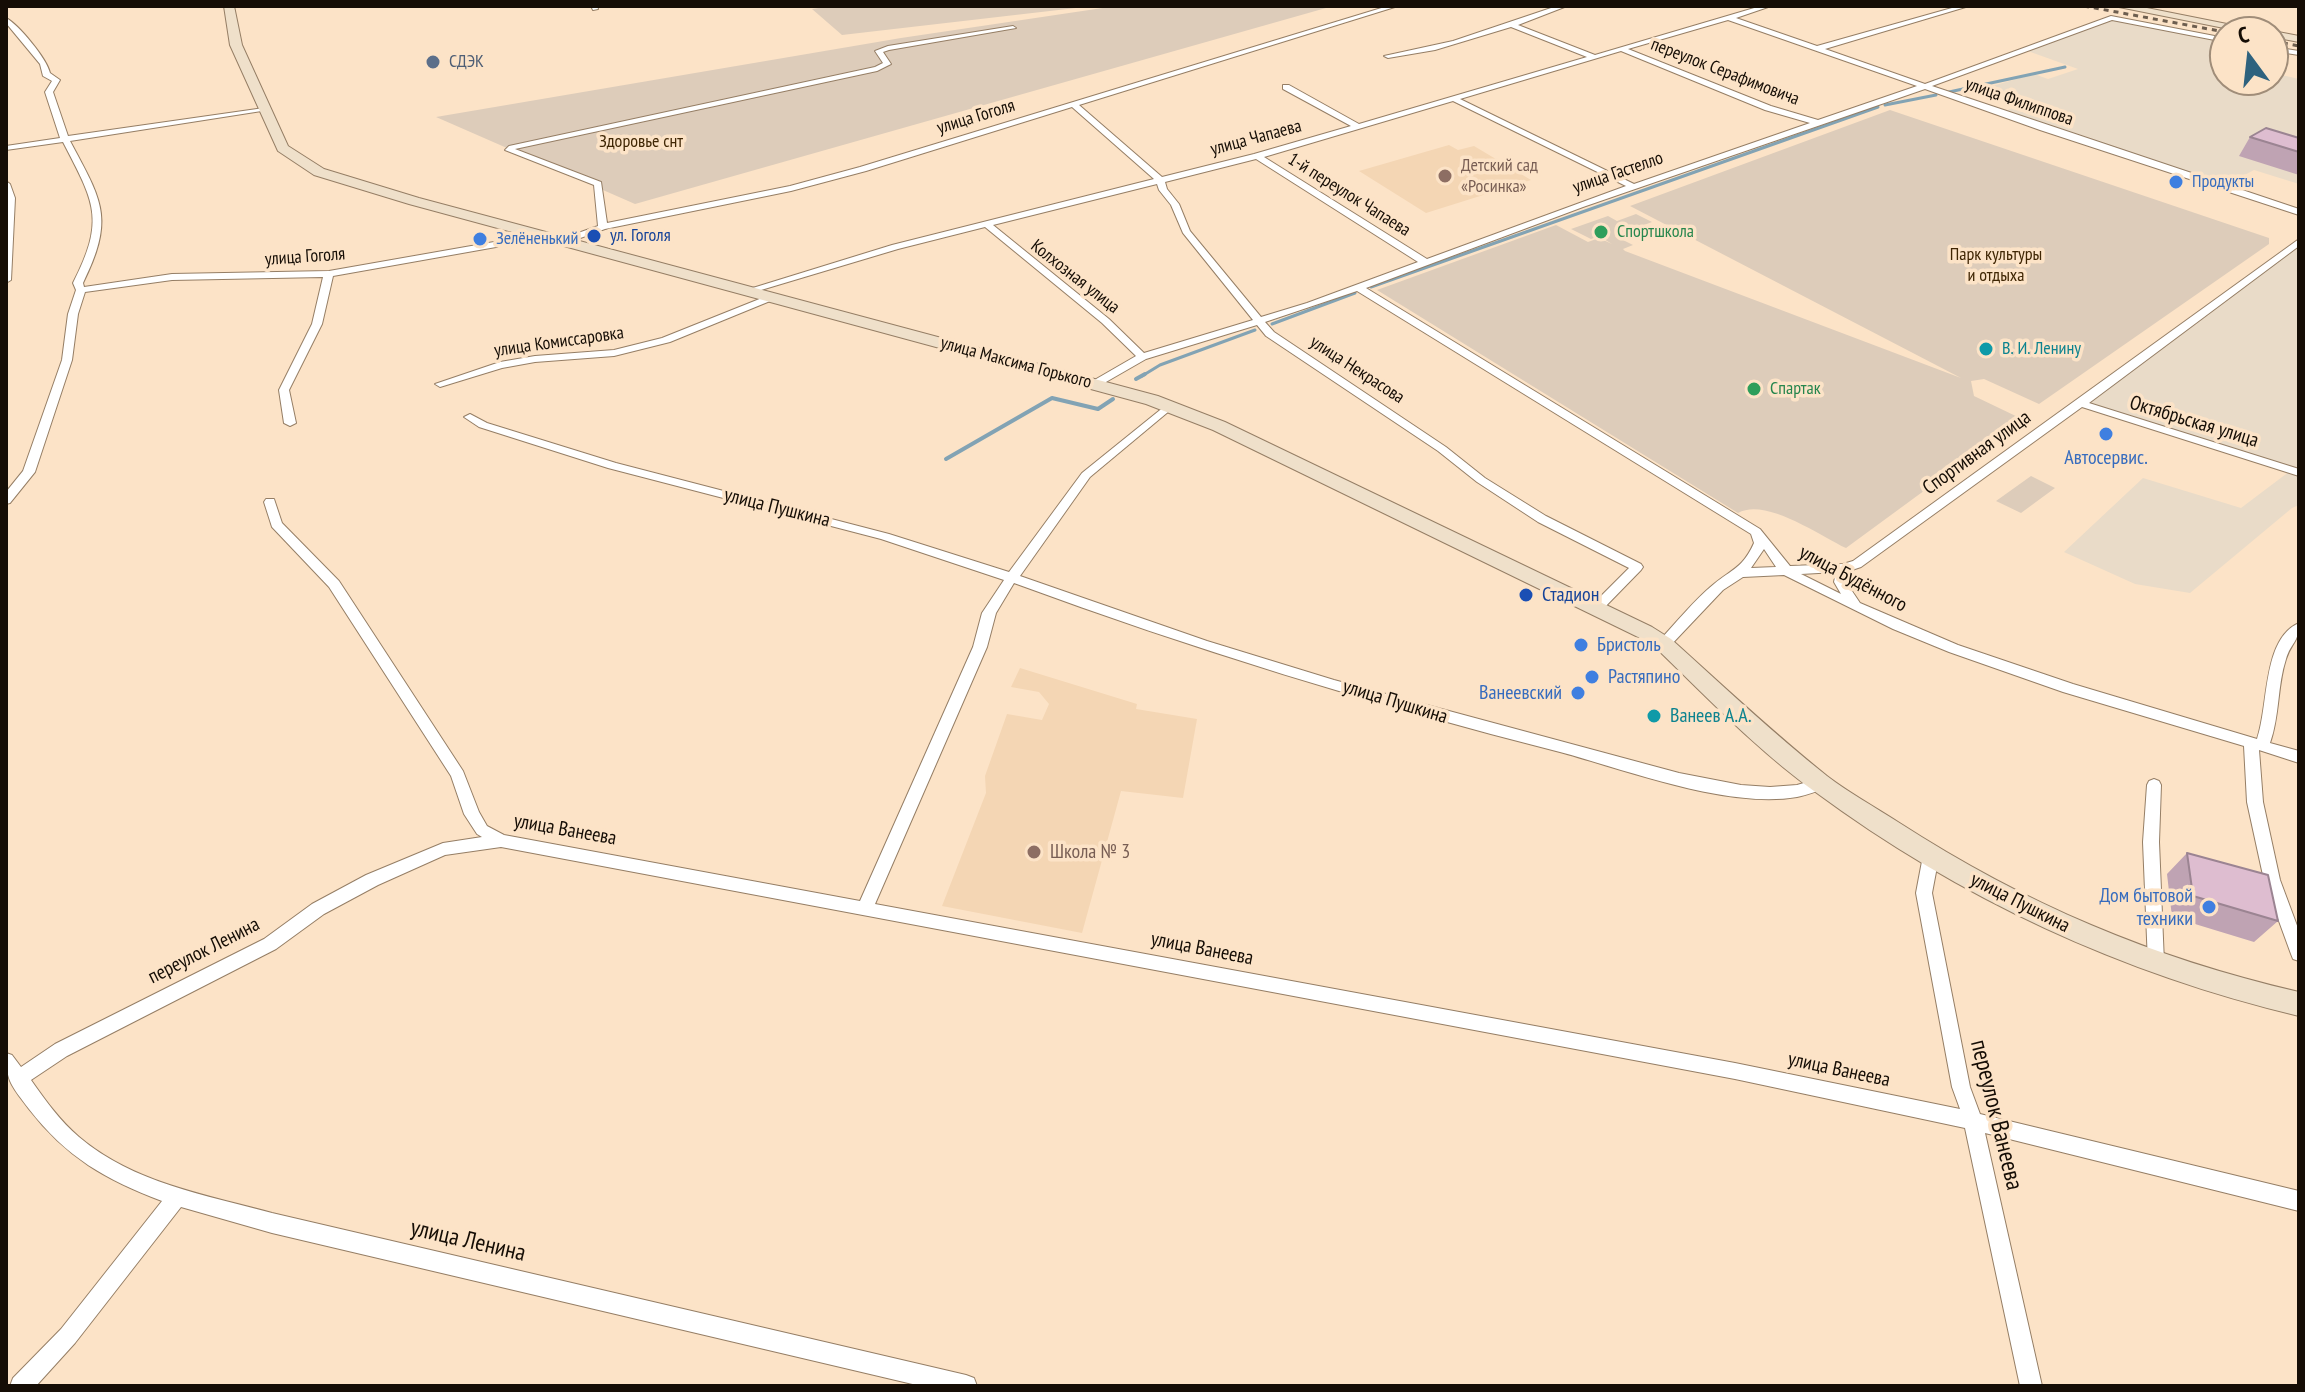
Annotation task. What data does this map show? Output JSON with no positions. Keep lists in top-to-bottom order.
{
  "streets": {
    "street": [
      "переулок Серафимовича",
      "улица Филиппова",
      "улица Гоголя",
      "улица Чапаева",
      "улица Гастелло",
      "1-й переулок Чапаева",
      "Колхозная улица",
      "улица Комиссаровка",
      "улица Максима Горького",
      "улица Некрасова",
      "Октябрьская улица",
      "Спортивная улица",
      "улица Пушкина",
      "улица Будённого",
      "улица Ванеева",
      "переулок Ленина",
      "переулок Ванеева",
      "улица Ленина"
    ]
  },
  "crossings": [
    ["переулок Серафимовича", "улица Чапаева"],
    ["переулок Серафимовича", "улица Гастелло"],
    ["улица Филиппова", "улица Чапаева"],
    ["улица Филиппова", "улица Гастелло"],
    ["улица Гоголя", "улица Максима Горького"],
    ["улица Гоголя", "улица Некрасова"],
    ["улица Чапаева", "1-й переулок Чапаева"],
    ["улица Чапаева", "Колхозная улица"],
    ["улица Чапаева", "улица Максима Горького"],
    ["улица Чапаева", "улица Некрасова"],
    ["улица Гастелло", "1-й переулок Чапаева"],
    ["улица Гастелло", "Колхозная улица"],
    ["улица Гастелло", "улица Максима Горького"],
    ["улица Гастелло", "улица Некрасова"],
    ["улица Гастелло", "улица Будённого"],
    ["улица Комиссаровка", "улица Максима Горького"],
    ["улица Максима Горького", "улица Некрасова"],
    ["улица Максима Горького", "улица Пушкина"],
    ["Октябрьская улица", "Спортивная улица"],
    ["Спортивная улица", "улица Будённого"],
    ["улица Пушкина", "переулок Ванеева"],
    ["улица Ванеева", "переулок Ленина"],
    ["улица Ванеева", "переулок Ванеева"],
    ["переулок Ленина", "улица Ленина"]
  ],
  "parks": ["Здоровье снт", "Парк культуры и отдыха"],
  "places": [
    "СДЭК",
    "Детский сад «Росинка»",
    "Продукты",
    "Спортшкола",
    "ул. Гоголя",
    "Зелёненький",
    "В. И. Ленину",
    "Спартак",
    "Автосервис.",
    "Стадион",
    "Бристоль",
    "Растяпино",
    "Ванеевский",
    "Ванеев А.А.",
    "Школа № 3",
    "Дом бытовой техники"
  ],
  "north": "top"
}
